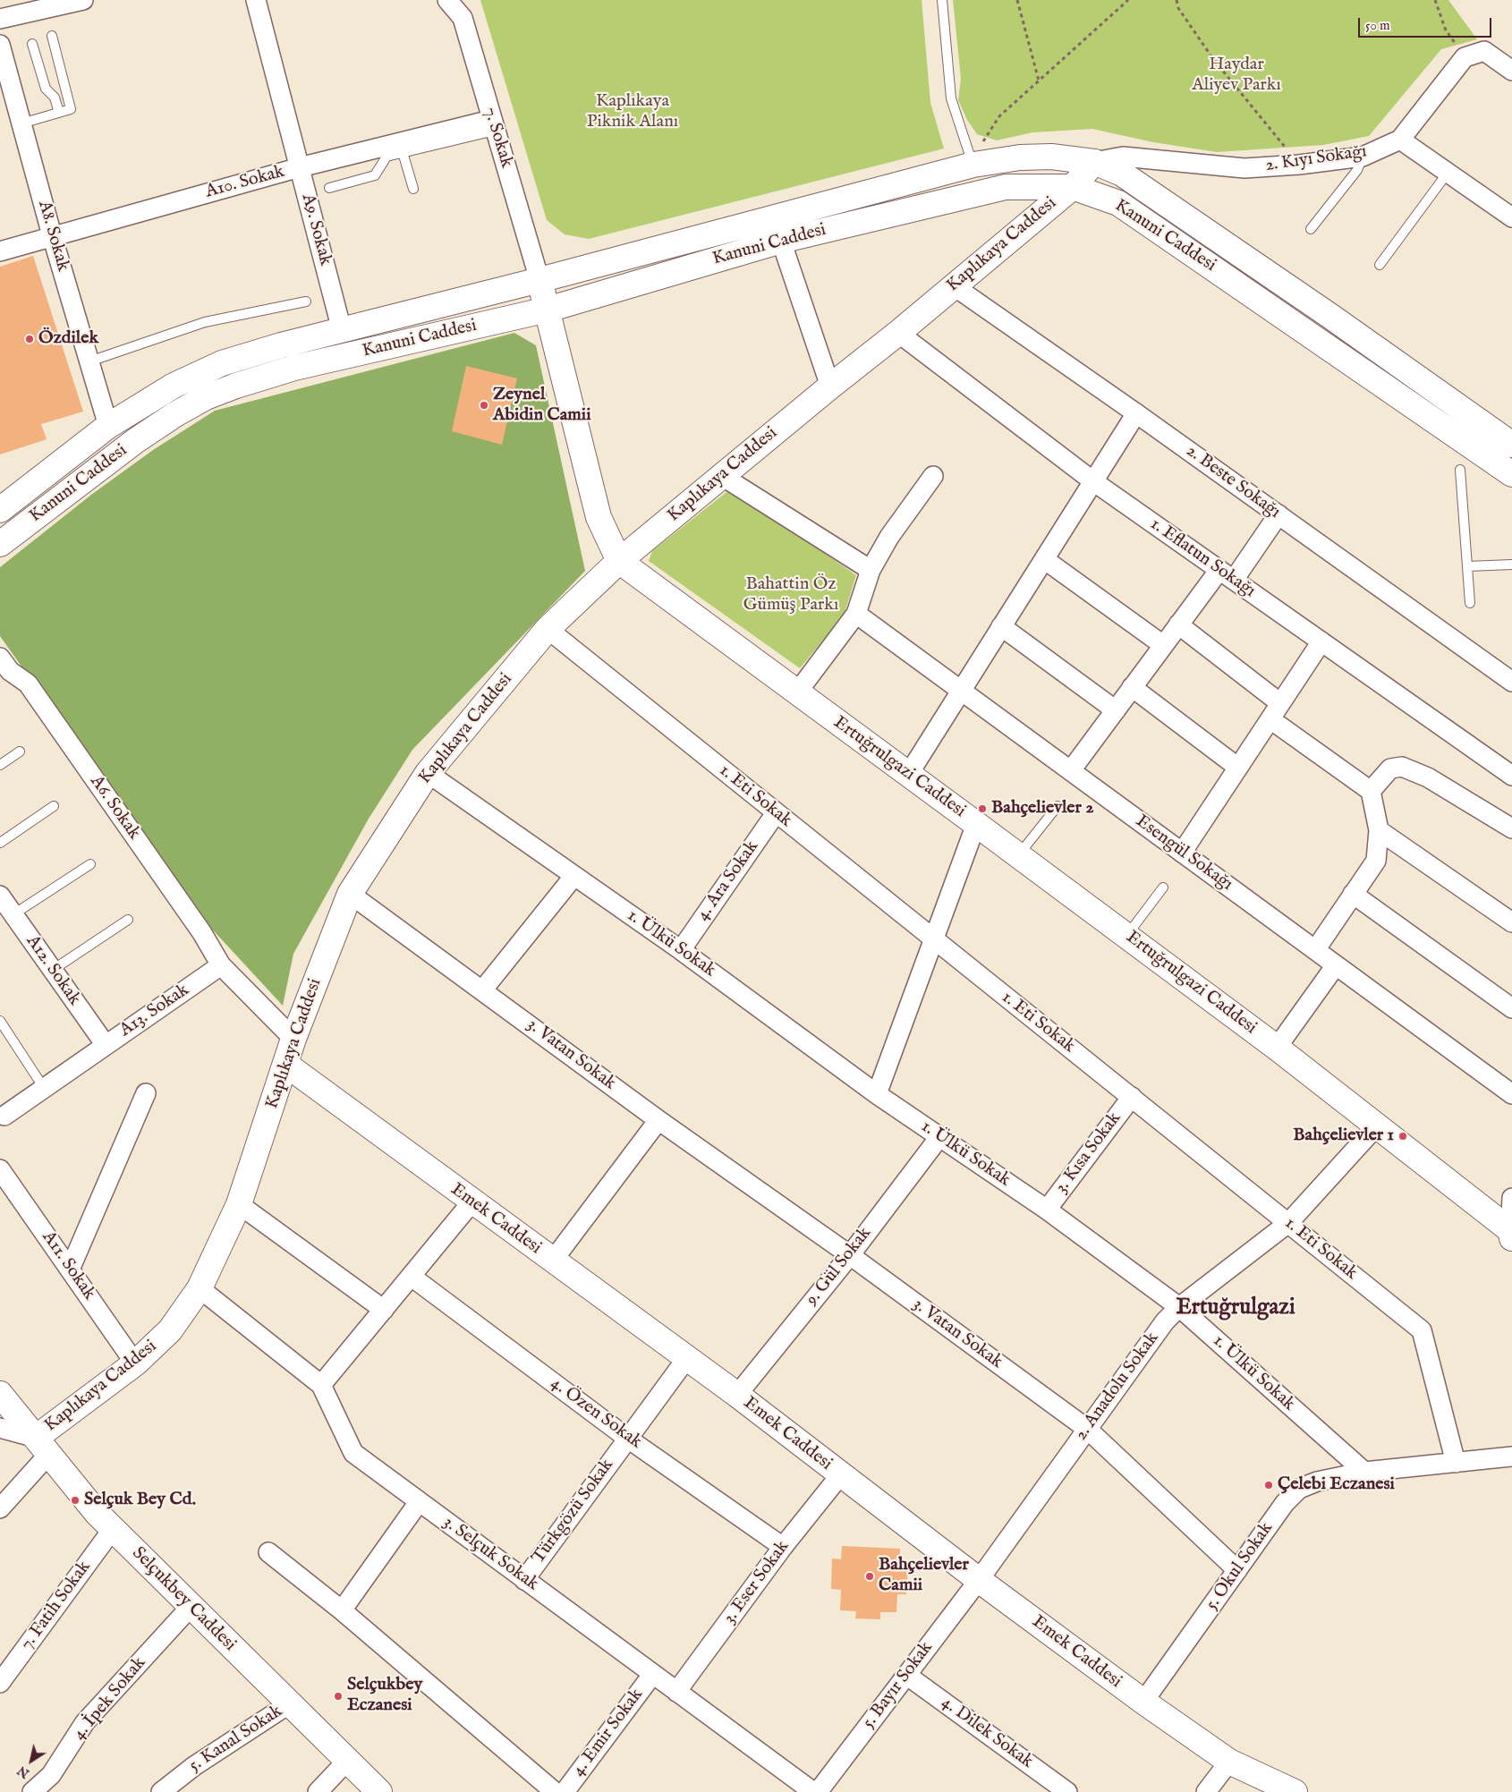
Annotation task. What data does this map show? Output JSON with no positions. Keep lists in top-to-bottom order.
{
  "streets": {
    "main road": [
      "Kanuni Caddesi",
      "Kaplıkaya Caddesi",
      "Ertuğrulgazi Caddesi",
      "Emek Caddesi",
      "Selçukbey Caddesi"
    ],
    "street": [
      "7. Sokak",
      "2. Kıyı Sokağı",
      "A10. Sokak",
      "A9. Sokak",
      "A8. Sokak",
      "2. Beste Sokağı",
      "1. Eflatun Sokağı",
      "1. Eti Sokak",
      "A6. Sokak",
      "Esengül Sokağı",
      "4. Ara Sokak",
      "1. Ülkü Sokak",
      "A12. Sokak",
      "A13. Sokak",
      "3. Vatan Sokak",
      "3. Kısa Sokak",
      "A11. Sokak",
      "9. Gül Sokak",
      "2. Anadolu Sokak",
      "4. Özen Sokak",
      "Türkgözü Sokak",
      "3. Selçuk Sokak",
      "5. Okul Sokak",
      "3. Eser Sokak",
      "7. Fatih Sokak",
      "5. Bayır Sokak",
      "4. İpek Sokak",
      "4. Emir Sokak",
      "4. Dilek Sokak",
      "5. Kanal Sokak"
    ]
  },
  "crossings": [
    ["7. Sokak", "A10. Sokak"],
    ["7. Sokak", "Kanuni Caddesi"],
    ["7. Sokak", "Ertuğrulgazi Caddesi"],
    ["2. Kıyı Sokağı", "Kanuni Caddesi"],
    ["2. Kıyı Sokağı", "Kaplıkaya Caddesi"],
    ["A10. Sokak", "A9. Sokak"],
    ["A10. Sokak", "A8. Sokak"],
    ["A9. Sokak", "Kanuni Caddesi"],
    ["A8. Sokak", "Kanuni Caddesi"],
    ["Kanuni Caddesi", "Kaplıkaya Caddesi"],
    ["Kanuni Caddesi", "Ertuğrulgazi Caddesi"],
    ["Kaplıkaya Caddesi", "2. Beste Sokağı"],
    ["Kaplıkaya Caddesi", "1. Eflatun Sokağı"],
    ["Kaplıkaya Caddesi", "Ertuğrulgazi Caddesi"],
    ["Kaplıkaya Caddesi", "1. Eti Sokak"],
    ["Kaplıkaya Caddesi", "1. Ülkü Sokak"],
    ["Kaplıkaya Caddesi", "3. Vatan Sokak"],
    ["Kaplıkaya Caddesi", "Emek Caddesi"],
    ["Kaplıkaya Caddesi", "A11. Sokak"],
    ["Kaplıkaya Caddesi", "3. Selçuk Sokak"],
    ["Kaplıkaya Caddesi", "Selçukbey Caddesi"],
    ["Ertuğrulgazi Caddesi", "2. Anadolu Sokak"],
    ["1. Eti Sokak", "4. Ara Sokak"],
    ["1. Eti Sokak", "3. Kısa Sokak"],
    ["1. Eti Sokak", "2. Anadolu Sokak"],
    ["A6. Sokak", "A13. Sokak"],
    ["4. Ara Sokak", "1. Ülkü Sokak"],
    ["1. Ülkü Sokak", "3. Kısa Sokak"],
    ["1. Ülkü Sokak", "9. Gül Sokak"],
    ["1. Ülkü Sokak", "2. Anadolu Sokak"],
    ["1. Ülkü Sokak", "5. Okul Sokak"],
    ["A12. Sokak", "A13. Sokak"],
    ["3. Vatan Sokak", "9. Gül Sokak"],
    ["3. Vatan Sokak", "2. Anadolu Sokak"],
    ["3. Vatan Sokak", "5. Okul Sokak"],
    ["Emek Caddesi", "9. Gül Sokak"],
    ["Emek Caddesi", "2. Anadolu Sokak"],
    ["Emek Caddesi", "Türkgözü Sokak"],
    ["Emek Caddesi", "5. Okul Sokak"],
    ["Emek Caddesi", "3. Eser Sokak"],
    ["Emek Caddesi", "5. Bayır Sokak"],
    ["2. Anadolu Sokak", "5. Bayır Sokak"],
    ["4. Özen Sokak", "Türkgözü Sokak"],
    ["4. Özen Sokak", "3. Eser Sokak"],
    ["Türkgözü Sokak", "3. Selçuk Sokak"],
    ["3. Selçuk Sokak", "3. Eser Sokak"],
    ["3. Selçuk Sokak", "4. Emir Sokak"],
    ["Selçukbey Caddesi", "7. Fatih Sokak"],
    ["Selçukbey Caddesi", "4. İpek Sokak"],
    ["Selçukbey Caddesi", "5. Kanal Sokak"],
    ["5. Bayır Sokak", "4. Dilek Sokak"]
  ],
  "districts": ["Ertuğrulgazi"],
  "parks": ["Haydar Aliyev Parkı", "Kaplıkaya Piknik Alanı", "Bahattin Öz Gümüş Parkı"],
  "places": [
    "Özdilek",
    "Zeynel Abidin Camii",
    "Bahçelievler 2",
    "Bahçelievler 1",
    "Çelebi Eczanesi",
    "Selçuk Bey Cd.",
    "Bahçelievler Camii",
    "Selçukbey Eczanesi"
  ],
  "scale_bar": "50 m",
  "north": "bottom left"
}
